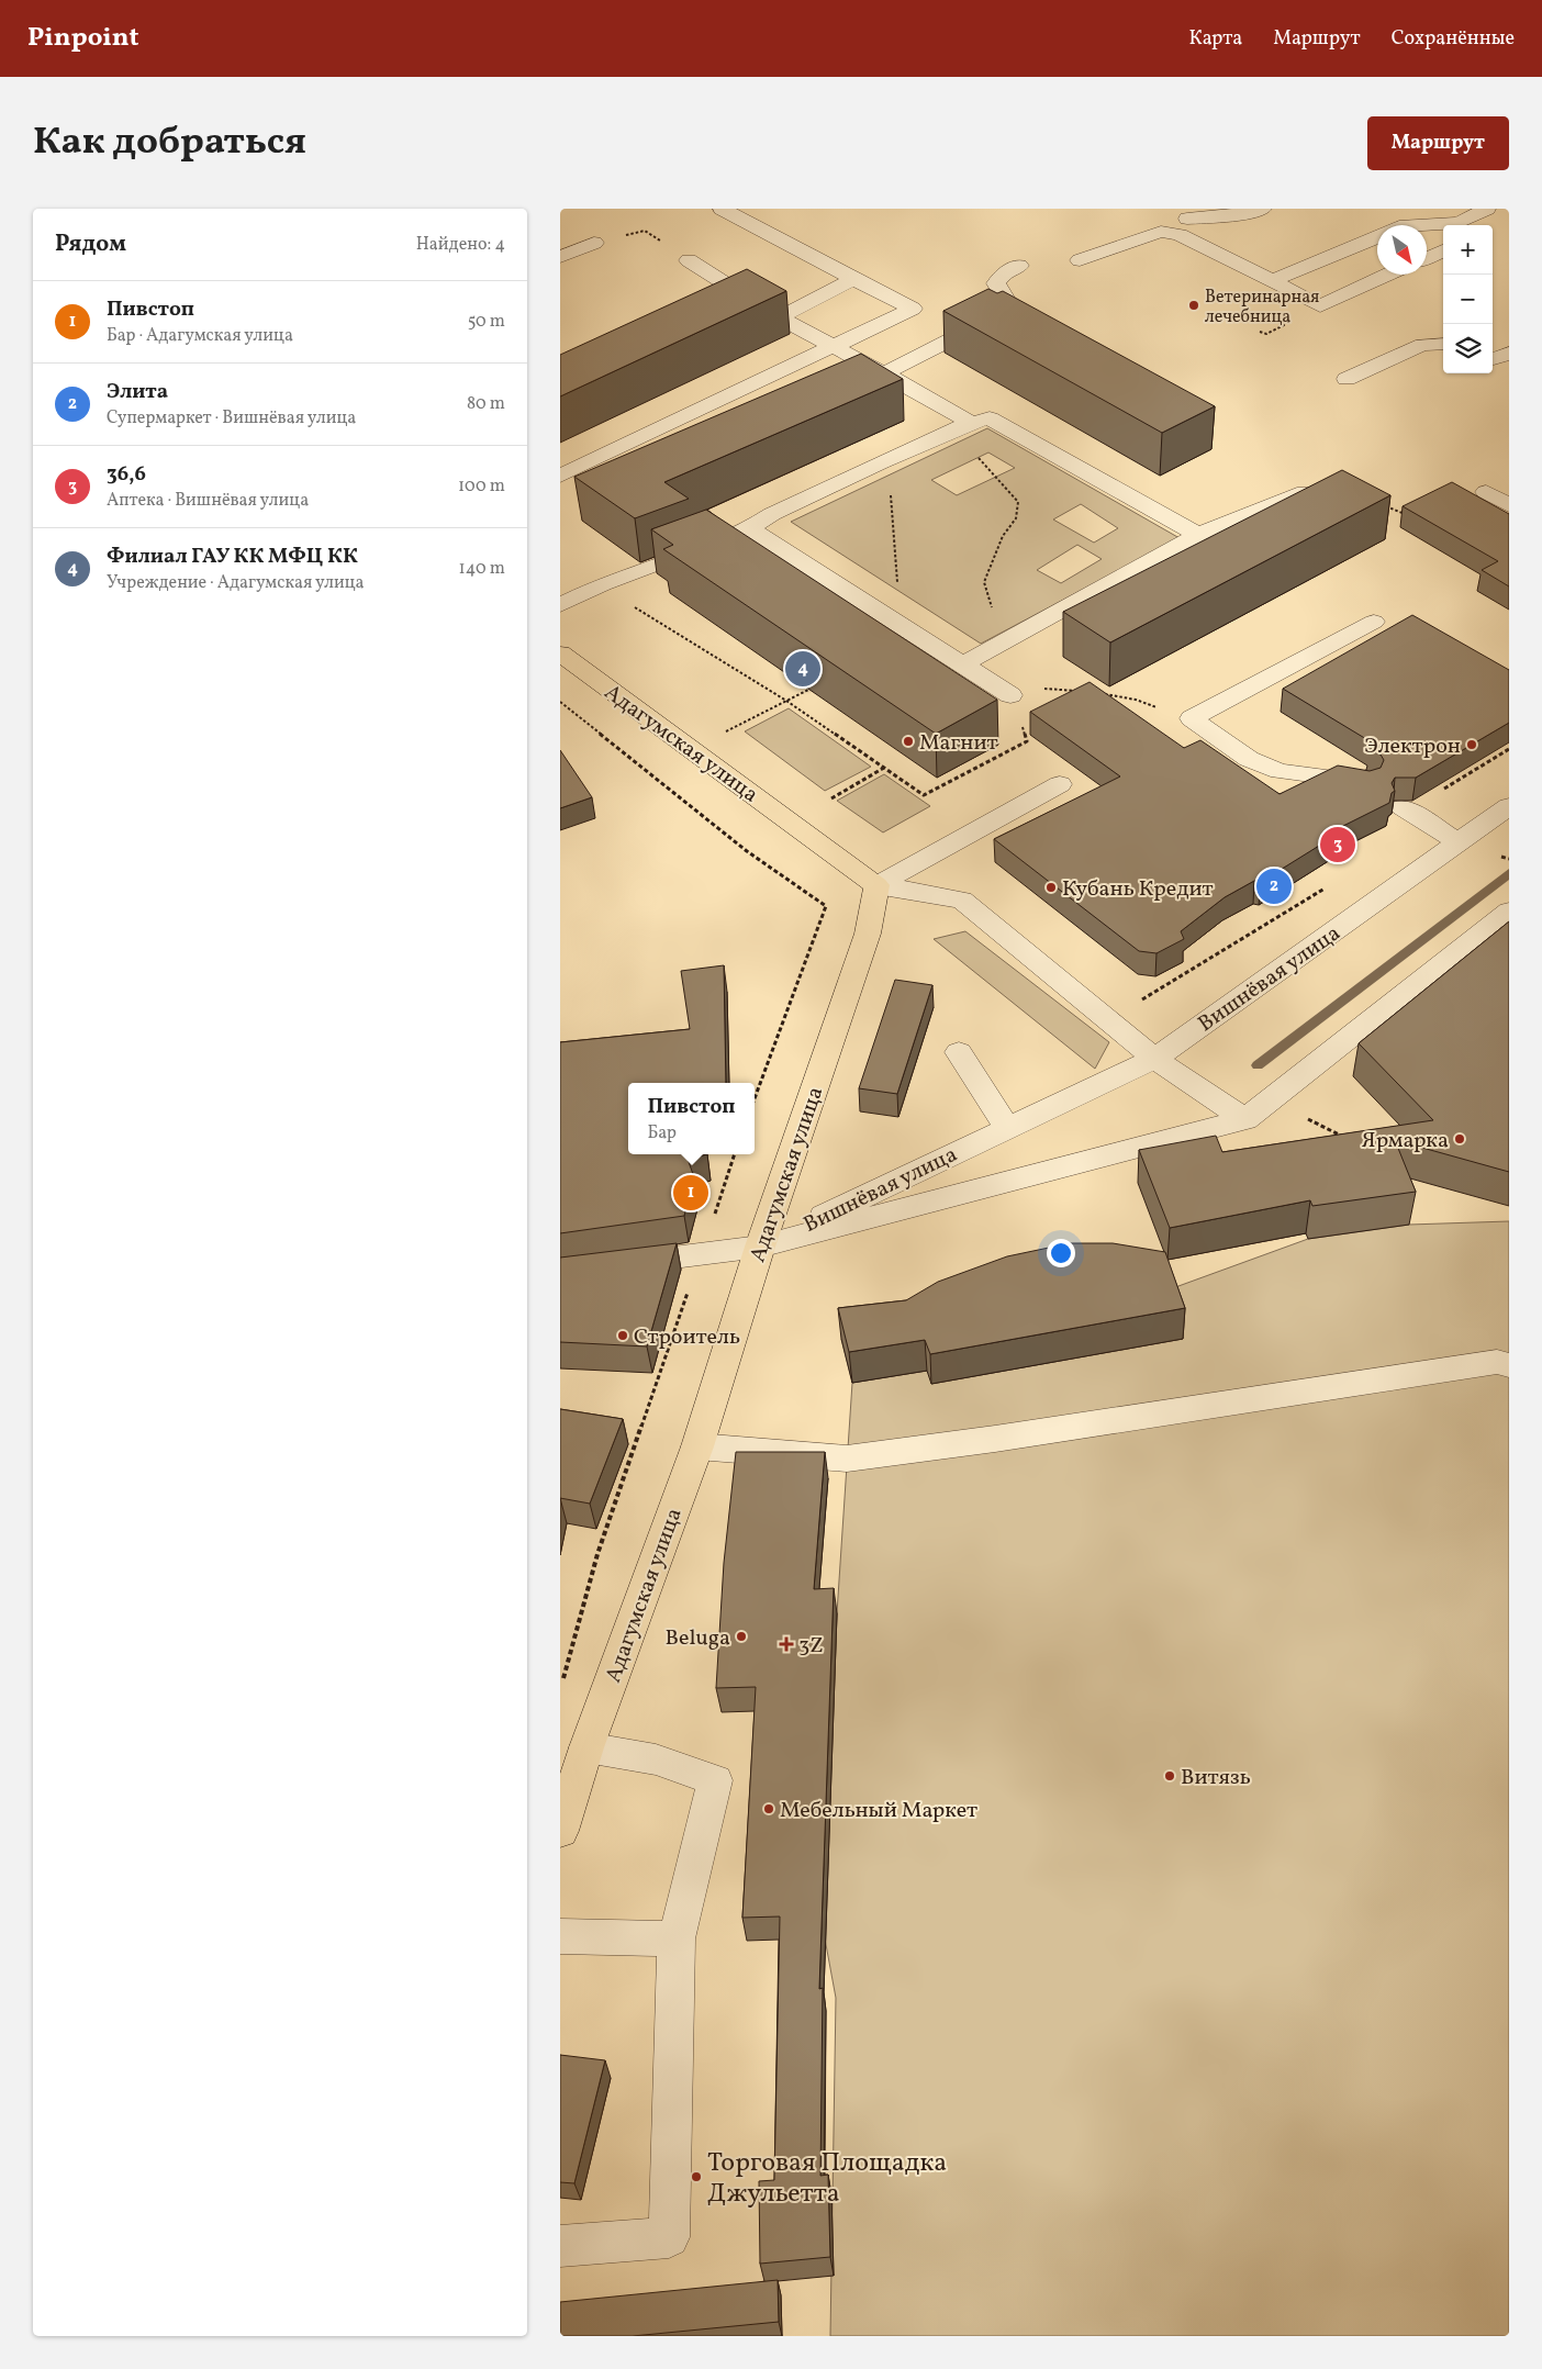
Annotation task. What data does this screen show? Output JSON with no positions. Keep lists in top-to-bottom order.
{
  "streets": {
    "main road": ["Адагумская улица"],
    "street": ["Вишнёвая улица"]
  },
  "crossings": [
    ["Адагумская улица", "Вишнёвая улица"]
  ],
  "places": {
    "other": [
      "Ветеринарная лечебница",
      "Магнит",
      "Электрон",
      "Кубань Кредит",
      "Ярмарка",
      "Строитель",
      "Beluga",
      "Витязь",
      "Мебельный Маркет",
      "Торговая Площадка Джульетта"
    ],
    "health": ["3Z"]
  },
  "north": "bottom right",
  "page": {
    "header": "Pinpoint",
    "nav": ["Карта", "Маршрут", "Сохранённые"],
    "title": "Как добраться",
    "buttons": "Маршрут",
    "heading": ["Рядом", "Найдено: 4"],
    "map_buttons": ["+", "−"],
    "list": [
      {
        "mark": "1",
        "name": "Пивстоп",
        "note": "Бар · Адагумская улица",
        "value": "50 m"
      },
      {
        "mark": "2",
        "name": "Элита",
        "note": "Супермаркет · Вишнёвая улица",
        "value": "80 m"
      },
      {
        "mark": "3",
        "name": "36,6",
        "note": "Аптека · Вишнёвая улица",
        "value": "100 m"
      },
      {
        "mark": "4",
        "name": "Филиал ГАУ КК МФЦ КК",
        "note": "Учреждение · Адагумская улица",
        "value": "140 m"
      }
    ],
    "pins": [
      "4",
      "3",
      "2",
      "1"
    ],
    "popup": ["Пивстоп", "Бар"]
  }
}
